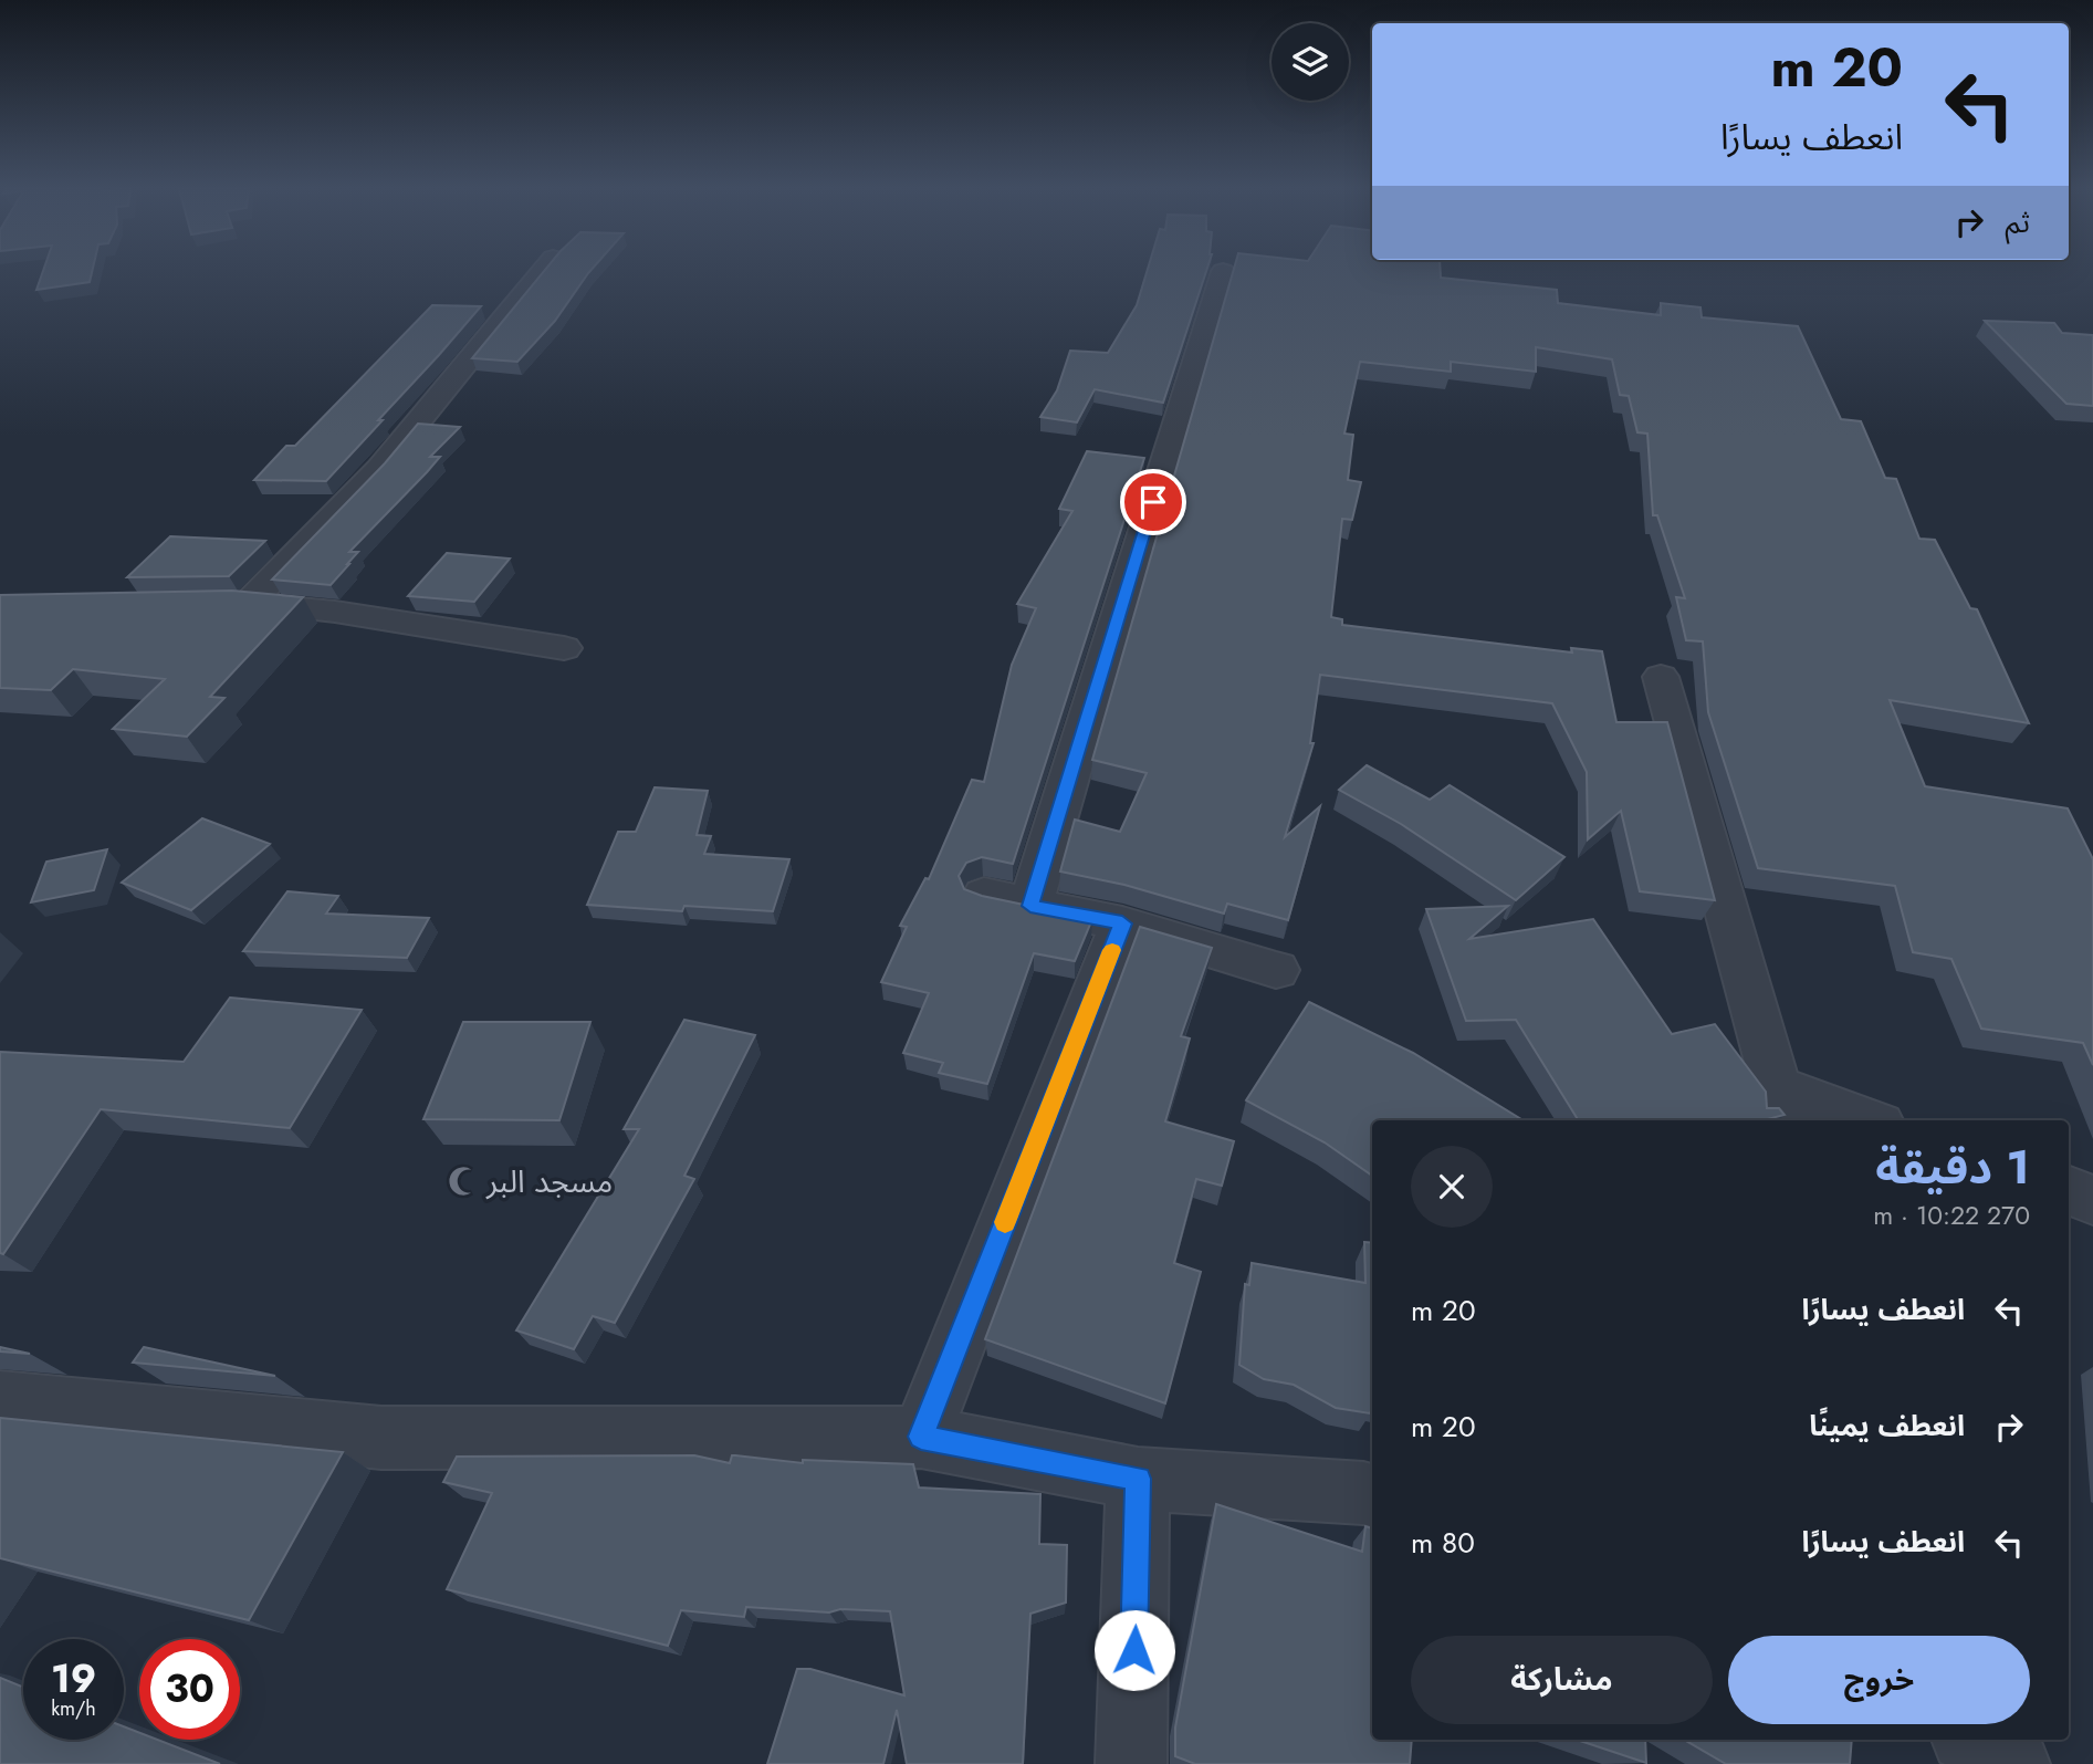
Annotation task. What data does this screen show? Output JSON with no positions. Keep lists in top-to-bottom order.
{
  "places": {
    "mosque": ["مسجد البر"]
  },
  "page": {
    "turn": ["20 m", "انعطف يسارًا"],
    "then": "ثم",
    "heading": ["1 دقيقة", "270 m · 10:22"],
    "list": [
      {
        "name": "انعطف يسارًا",
        "value": "20 m"
      },
      {
        "name": "انعطف يمينًا",
        "value": "20 m"
      },
      {
        "name": "انعطف يسارًا",
        "value": "80 m"
      }
    ],
    "buttons": ["خروج", "مشاركة"],
    "speed": "19 km/h",
    "limit": "30"
  }
}
